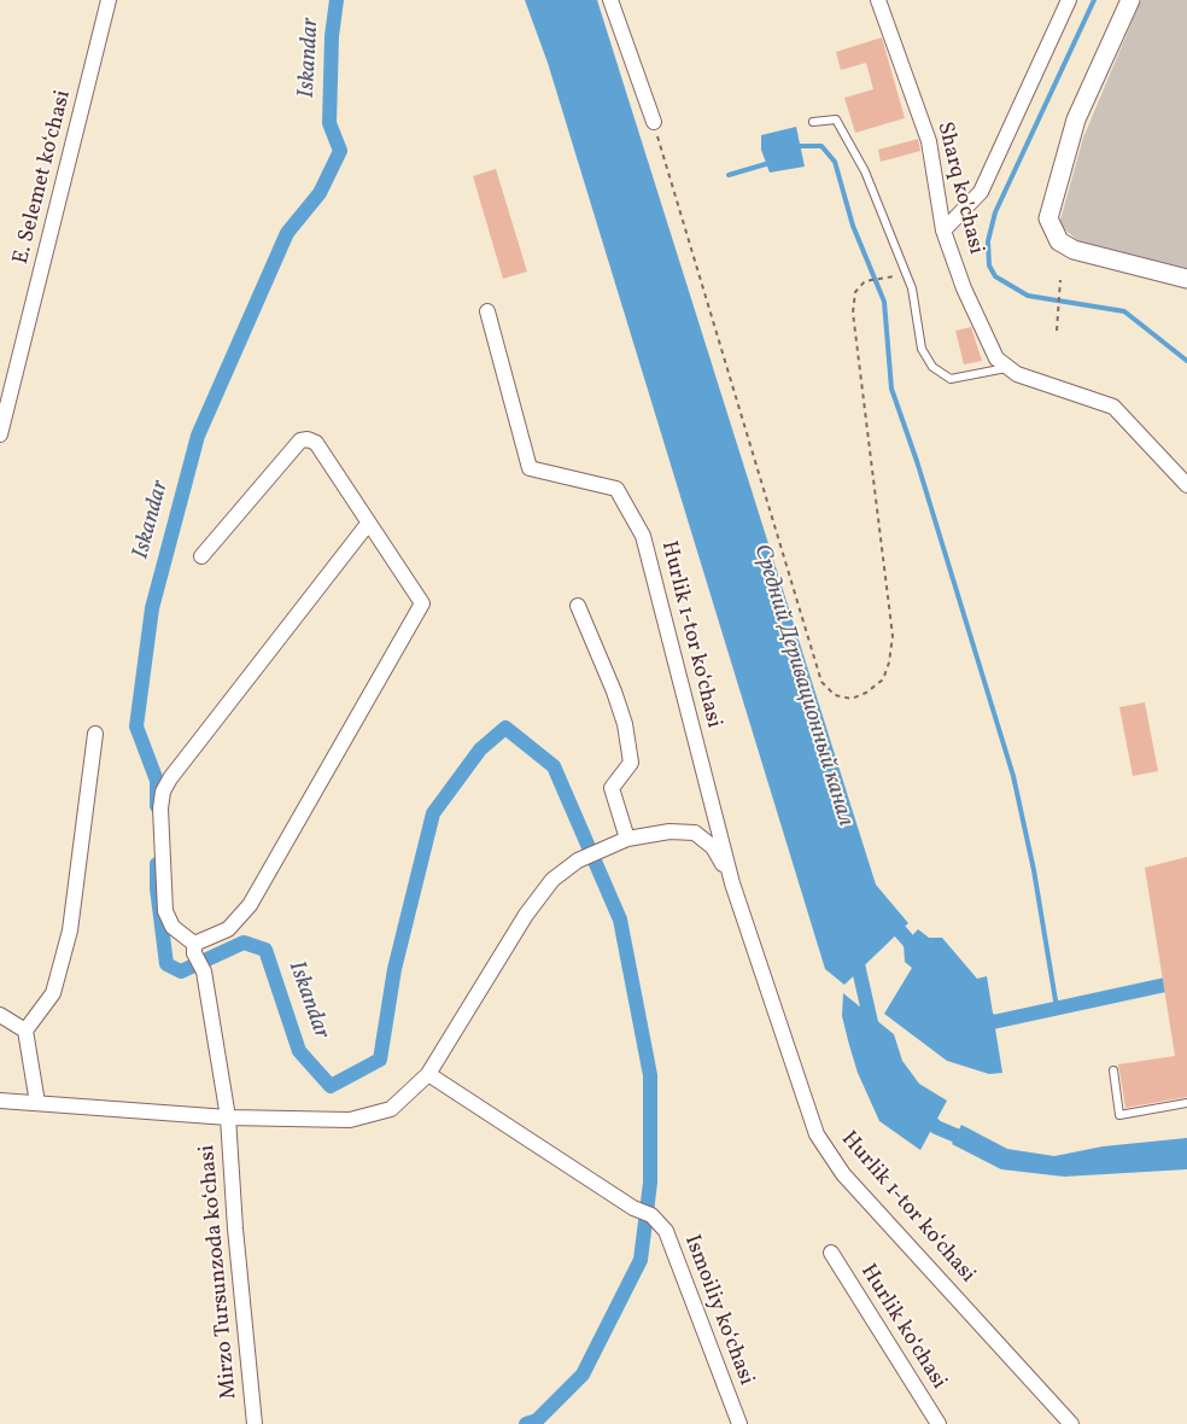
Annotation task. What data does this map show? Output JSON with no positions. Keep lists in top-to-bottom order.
{
  "streets": {
    "street": [
      "E. Selemet ko‘chasi",
      "Sharq ko'chasi",
      "Hurlik 1-tor ko‘chasi",
      "Mirzo Tursunzoda ko‘chasi",
      "Ismoiliy ko‘chasi",
      "Hurlik ko‘chasi"
    ]
  },
  "crossings": [
    ["Hurlik 1-tor ko‘chasi", "Mirzo Tursunzoda ko‘chasi"],
    ["Hurlik 1-tor ko‘chasi", "Ismoiliy ko‘chasi"]
  ],
  "water": ["Iskandar", "Средний Деривационный канал"]
}
